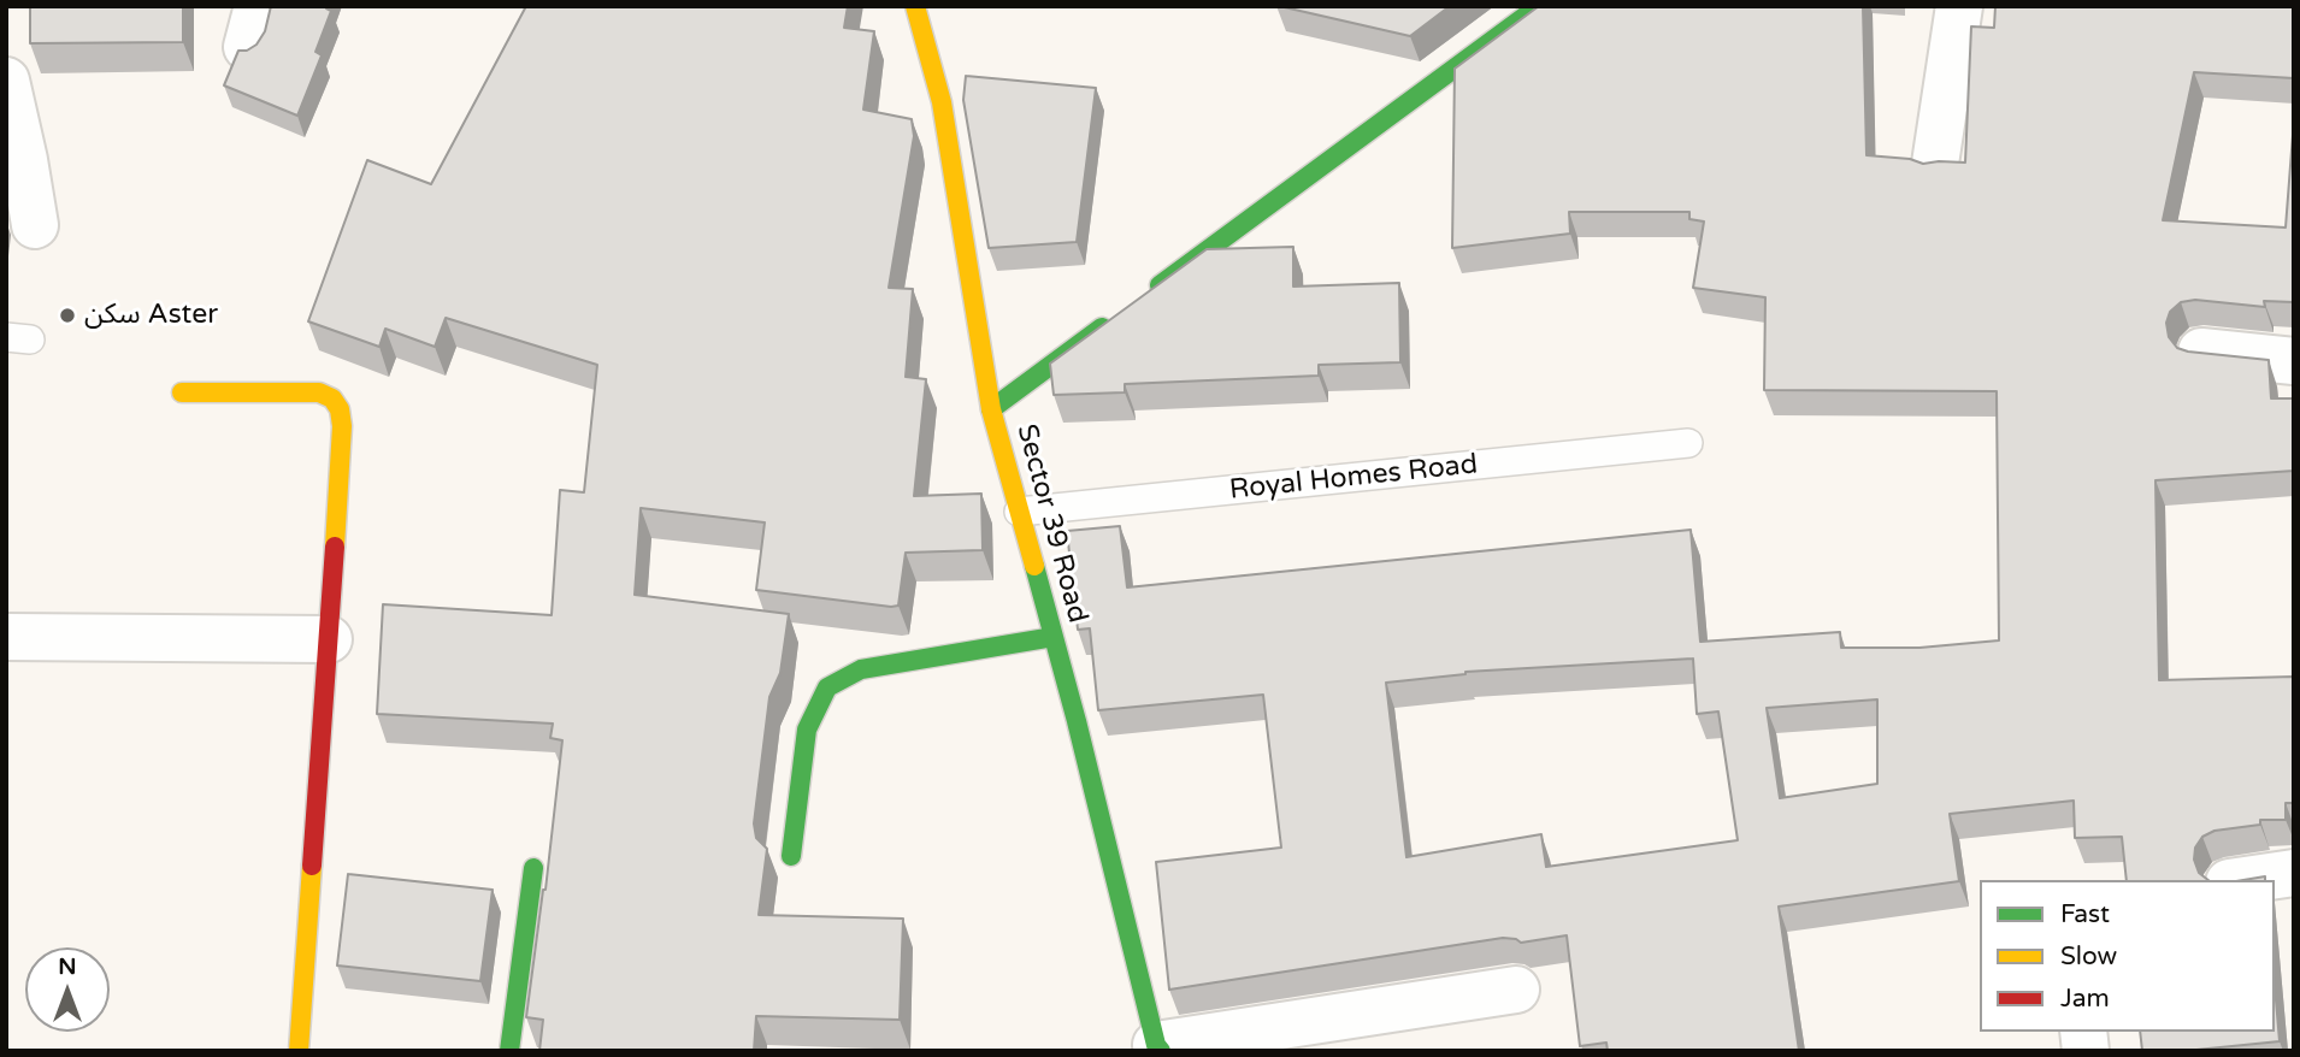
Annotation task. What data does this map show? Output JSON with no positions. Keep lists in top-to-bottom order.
{
  "streets": {
    "street": ["Sector 39 Road"],
    "lane": ["Royal Homes Road"]
  },
  "crossings": [
    ["Royal Homes Road", "Sector 39 Road"]
  ],
  "places": ["سكن Aster"],
  "legend": ["Fast", "Slow", "Jam"],
  "north": "top"
}
